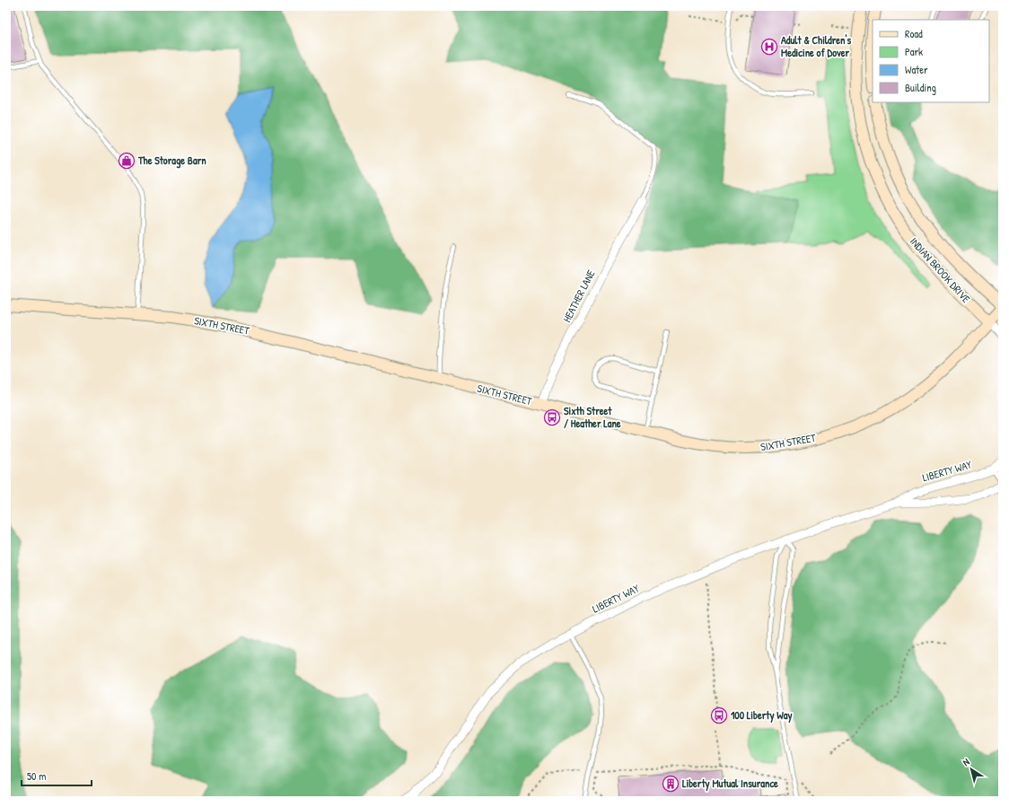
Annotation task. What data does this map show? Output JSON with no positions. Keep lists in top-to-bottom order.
{
  "streets": {
    "main road": ["INDIAN BROOK DRIVE", "SIXTH STREET"],
    "street": ["HEATHER LANE", "LIBERTY WAY"]
  },
  "crossings": [
    ["INDIAN BROOK DRIVE", "SIXTH STREET"],
    ["HEATHER LANE", "SIXTH STREET"]
  ],
  "places": {
    "hospital": ["Adult & Children's Medicine of Dover"],
    "shop": ["The Storage Barn"],
    "bus stop": ["Sixth Street / Heather Lane", "100 Liberty Way"],
    "building": ["Liberty Mutual Insurance"]
  },
  "legend": [
    "Road",
    "Park",
    "Water",
    "Building"
  ],
  "scale_bar": "50 m",
  "north": "top left"
}
